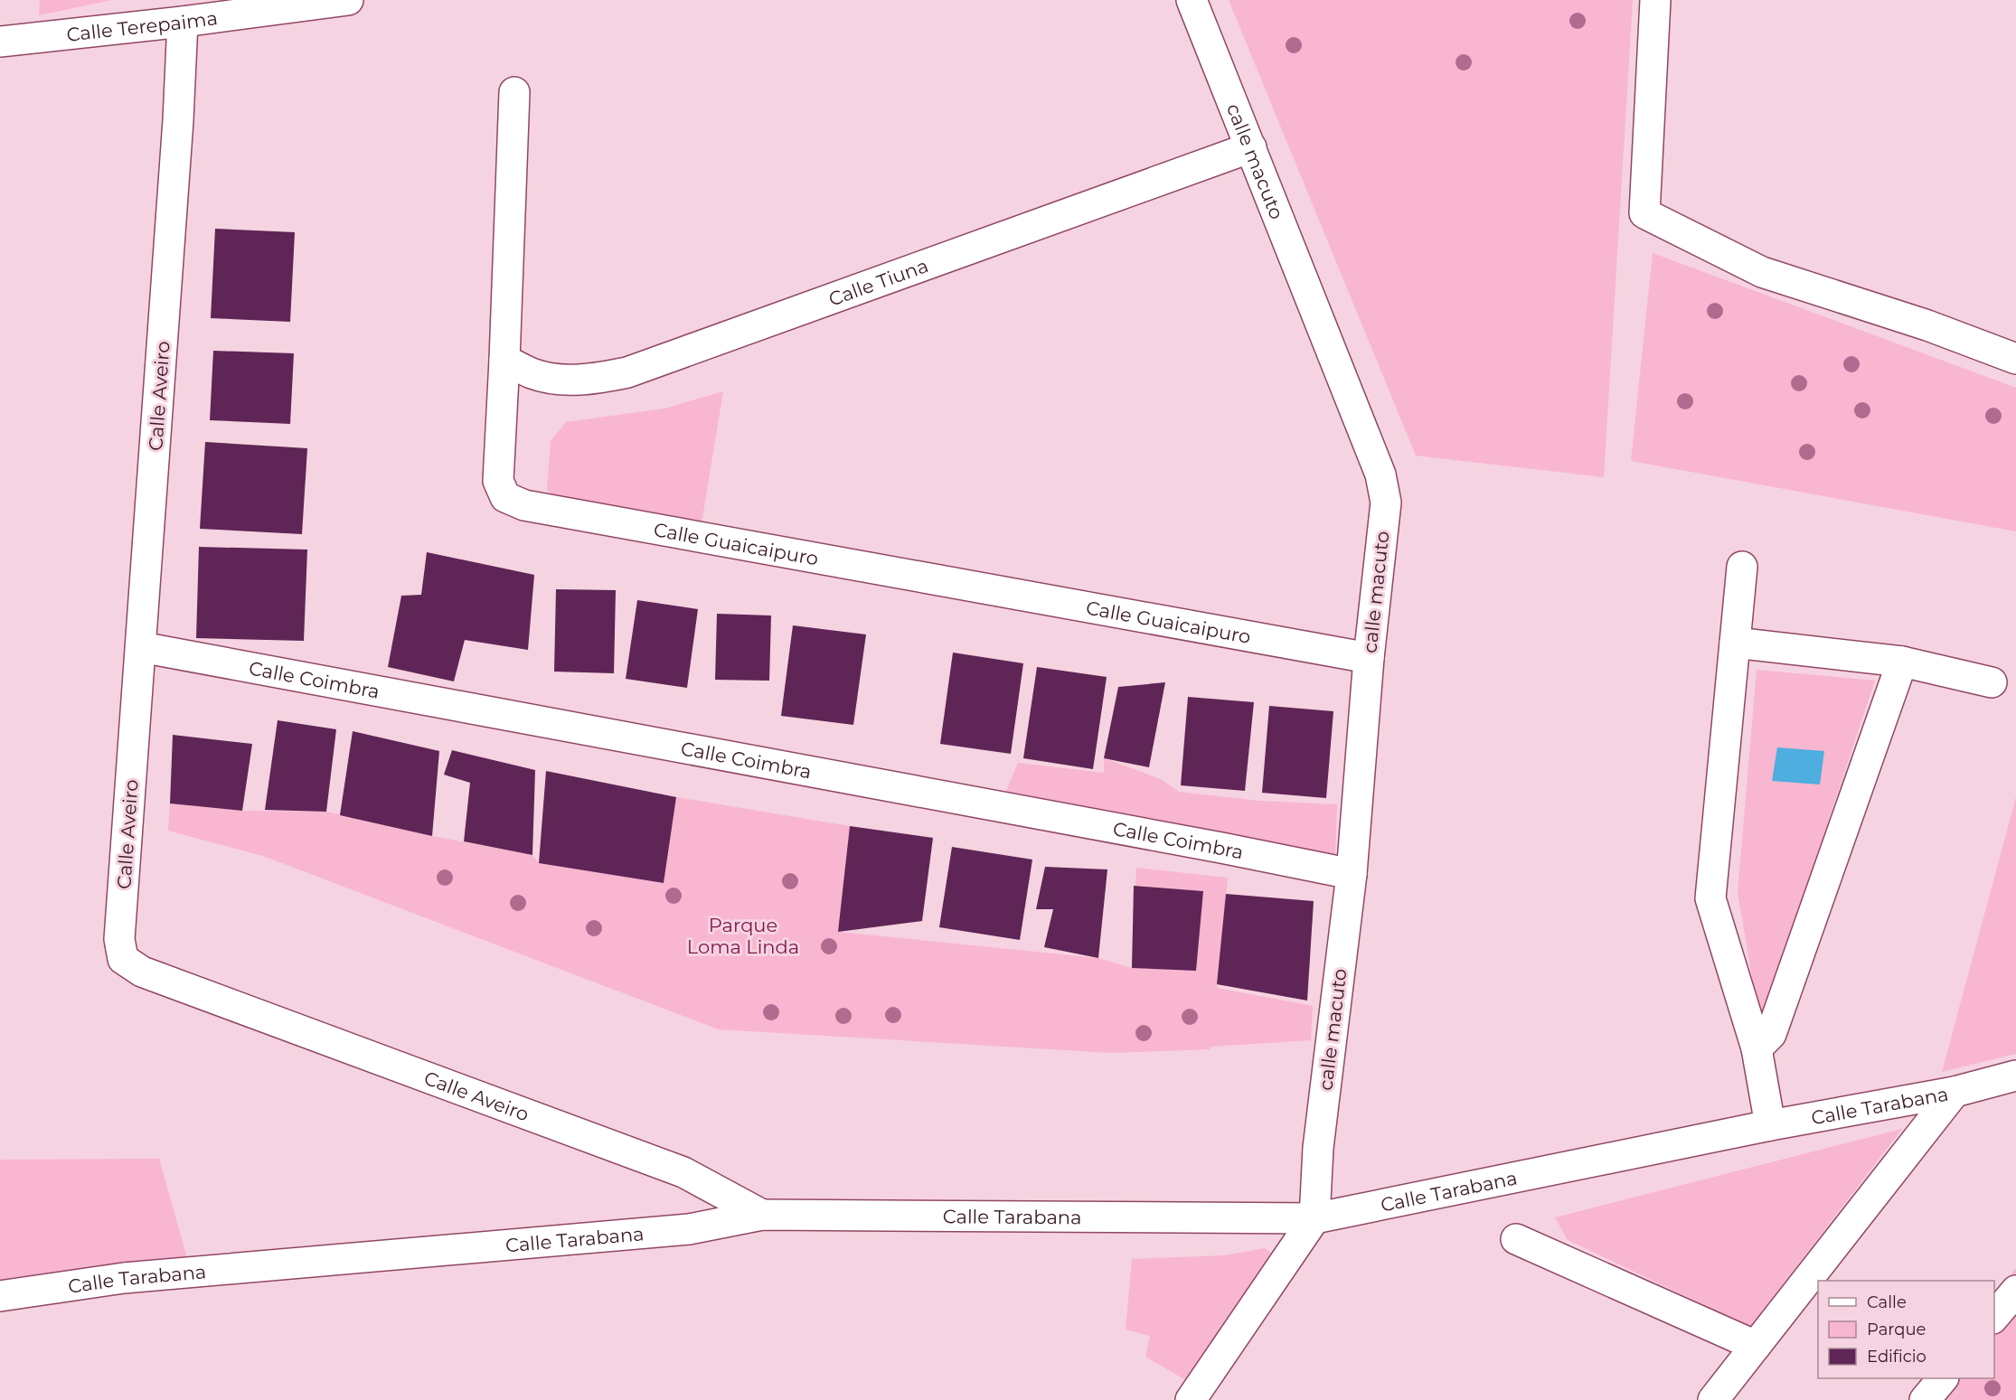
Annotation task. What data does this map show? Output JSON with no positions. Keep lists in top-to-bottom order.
{
  "streets": {
    "street": [
      "Calle Terepaima",
      "calle macuto",
      "Calle Tiuna",
      "Calle Aveiro",
      "Calle Guaicaipuro",
      "Calle Coimbra",
      "Calle Tarabana"
    ]
  },
  "crossings": [
    ["Calle Terepaima", "Calle Aveiro"],
    ["calle macuto", "Calle Tiuna"],
    ["calle macuto", "Calle Guaicaipuro"],
    ["calle macuto", "Calle Coimbra"],
    ["calle macuto", "Calle Tarabana"],
    ["Calle Tiuna", "Calle Guaicaipuro"],
    ["Calle Aveiro", "Calle Coimbra"],
    ["Calle Aveiro", "Calle Tarabana"]
  ],
  "parks": ["Parque Loma Linda"],
  "legend": ["Calle", "Parque", "Edificio"]
}
